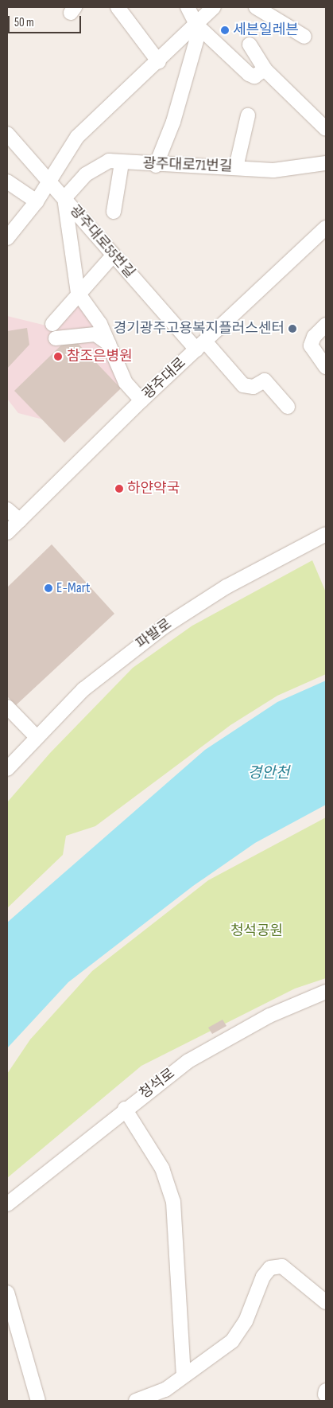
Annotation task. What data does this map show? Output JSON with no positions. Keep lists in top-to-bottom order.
{
  "streets": {
    "street": [
      "광주대로71번길",
      "광주대로55번길",
      "광주대로",
      "파발로",
      "청석로"
    ]
  },
  "crossings": [
    ["광주대로71번길", "광주대로55번길"],
    ["광주대로55번길", "광주대로"]
  ],
  "water": ["경안천"],
  "parks": ["청석공원"],
  "places": [
    "세븐일레븐",
    "경기광주고용복지플러스센터",
    "참조은병원",
    "하얀약국",
    "E-Mart"
  ],
  "scale_bar": "50 m"
}
